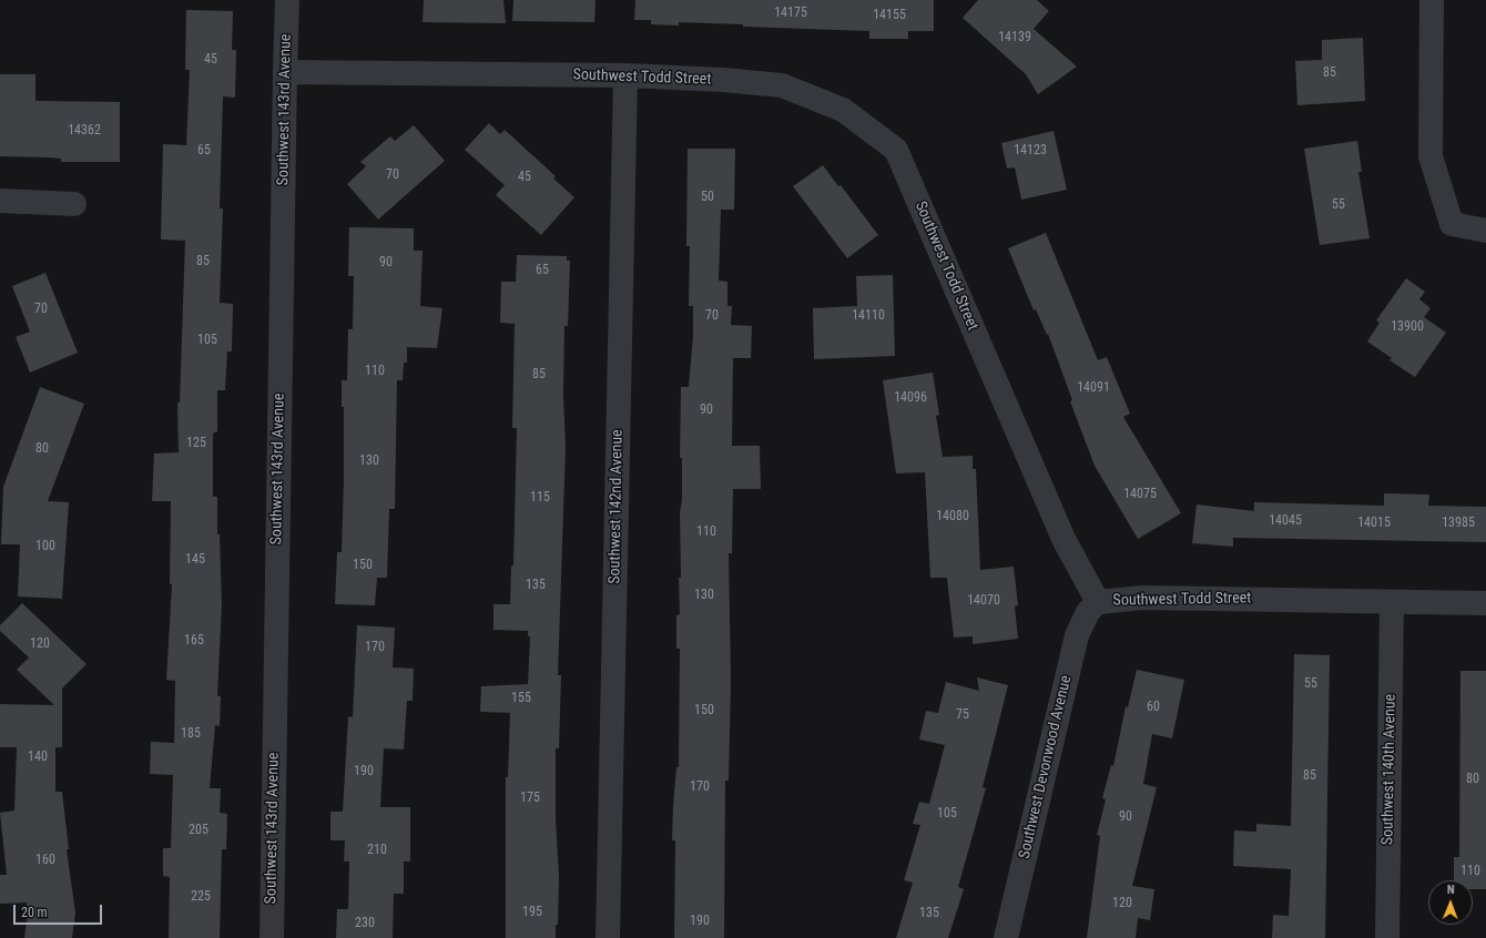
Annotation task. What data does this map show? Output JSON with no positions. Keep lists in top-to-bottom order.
{
  "streets": {
    "street": [
      "Southwest Todd Street",
      "Southwest 143rd Avenue",
      "Southwest 142nd Avenue",
      "Southwest Devonwood Avenue",
      "Southwest 140th Avenue"
    ]
  },
  "crossings": [
    ["Southwest Todd Street", "Southwest 143rd Avenue"],
    ["Southwest Todd Street", "Southwest 142nd Avenue"],
    ["Southwest Todd Street", "Southwest Devonwood Avenue"],
    ["Southwest Todd Street", "Southwest 140th Avenue"]
  ],
  "house_numbers": [
    "14175",
    "14155",
    "14139",
    "45",
    "85",
    "14362",
    "65",
    "14123",
    "70",
    "45",
    "50",
    "55",
    "85",
    "90",
    "65",
    "70",
    "70",
    "14110",
    "13900",
    "105",
    "110",
    "85",
    "14091",
    "14096",
    "90",
    "125",
    "80",
    "130",
    "14075",
    "115",
    "14080",
    "14045",
    "14015",
    "13985",
    "110",
    "100",
    "145",
    "150",
    "135",
    "130",
    "14070",
    "165",
    "120",
    "170",
    "55",
    "155",
    "60",
    "150",
    "75",
    "185",
    "140",
    "190",
    "85",
    "80",
    "170",
    "175",
    "105",
    "90",
    "205",
    "210",
    "160",
    "110",
    "225",
    "120",
    "195",
    "135",
    "190",
    "230"
  ],
  "scale_bar": "20 m",
  "north": "top"
}
